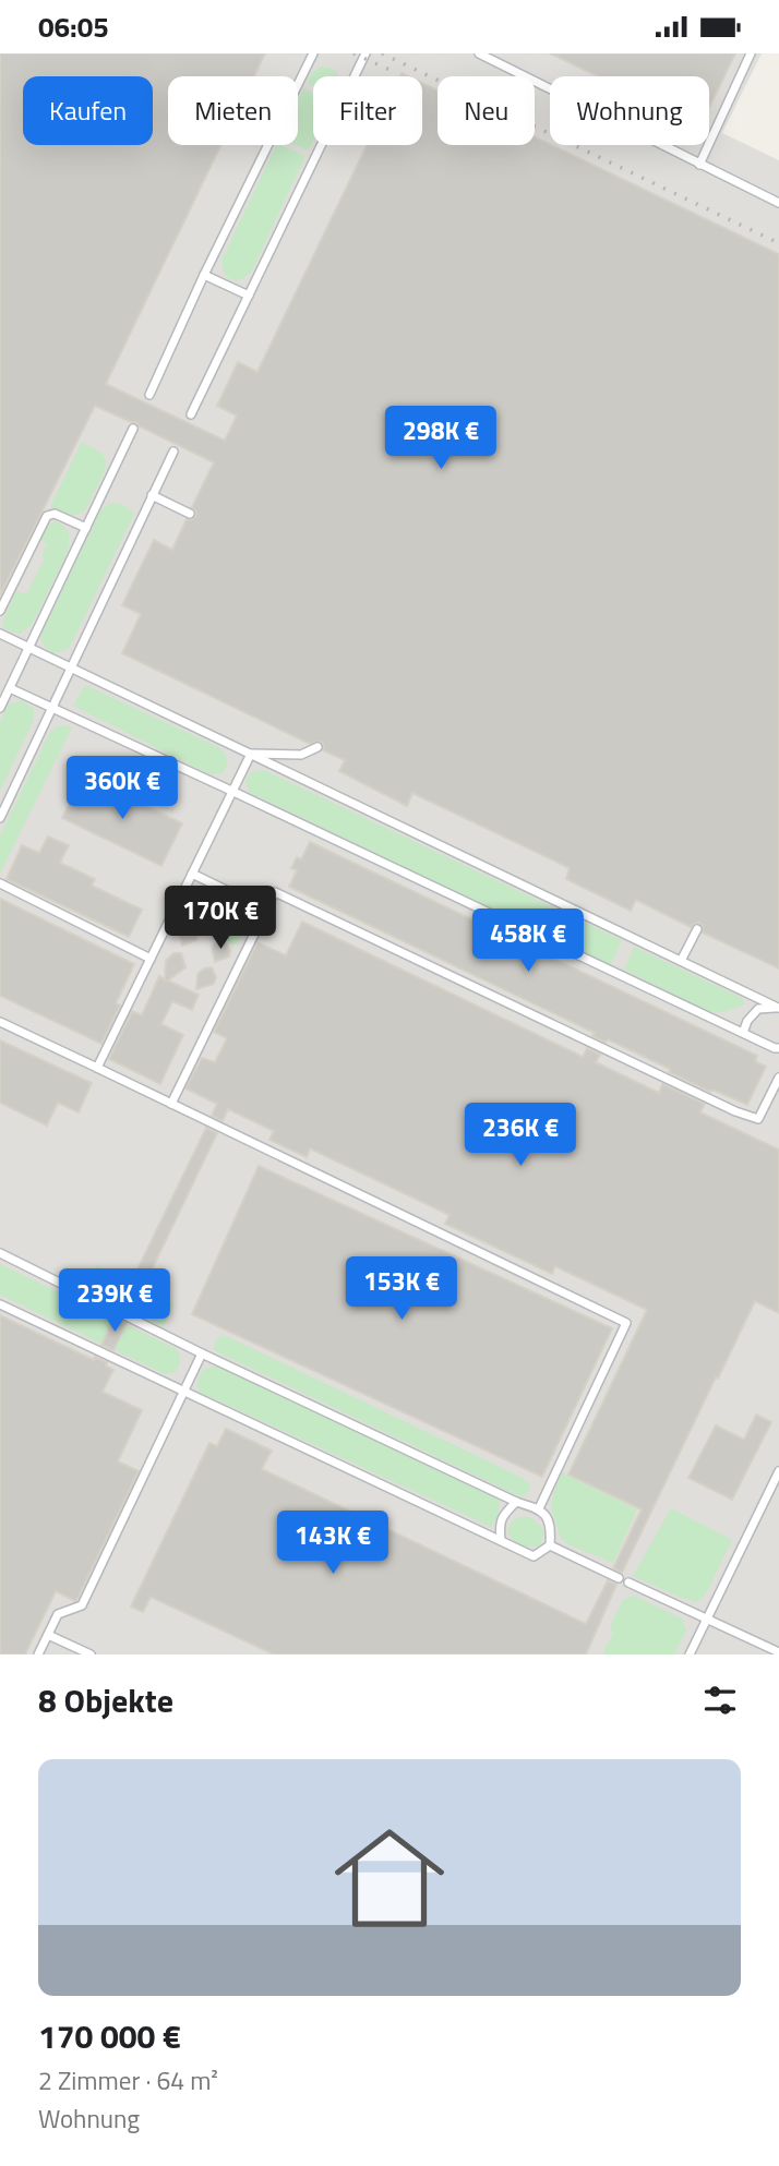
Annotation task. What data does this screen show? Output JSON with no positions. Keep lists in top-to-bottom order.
{
  "page": {
    "status": "06:05",
    "chip": [
      "Kaufen",
      "Mieten",
      "Filter",
      "Neu",
      "Wohnung"
    ],
    "price": [
      "298K €",
      "360K €",
      "170K €",
      "458K €",
      "236K €",
      "153K €",
      "239K €",
      "143K €"
    ],
    "heading": "8 Objekte",
    "list": [
      {
        "name": "170 000 €",
        "note": "2 Zimmer · 64 m² · Wohnung"
      }
    ]
  }
}
